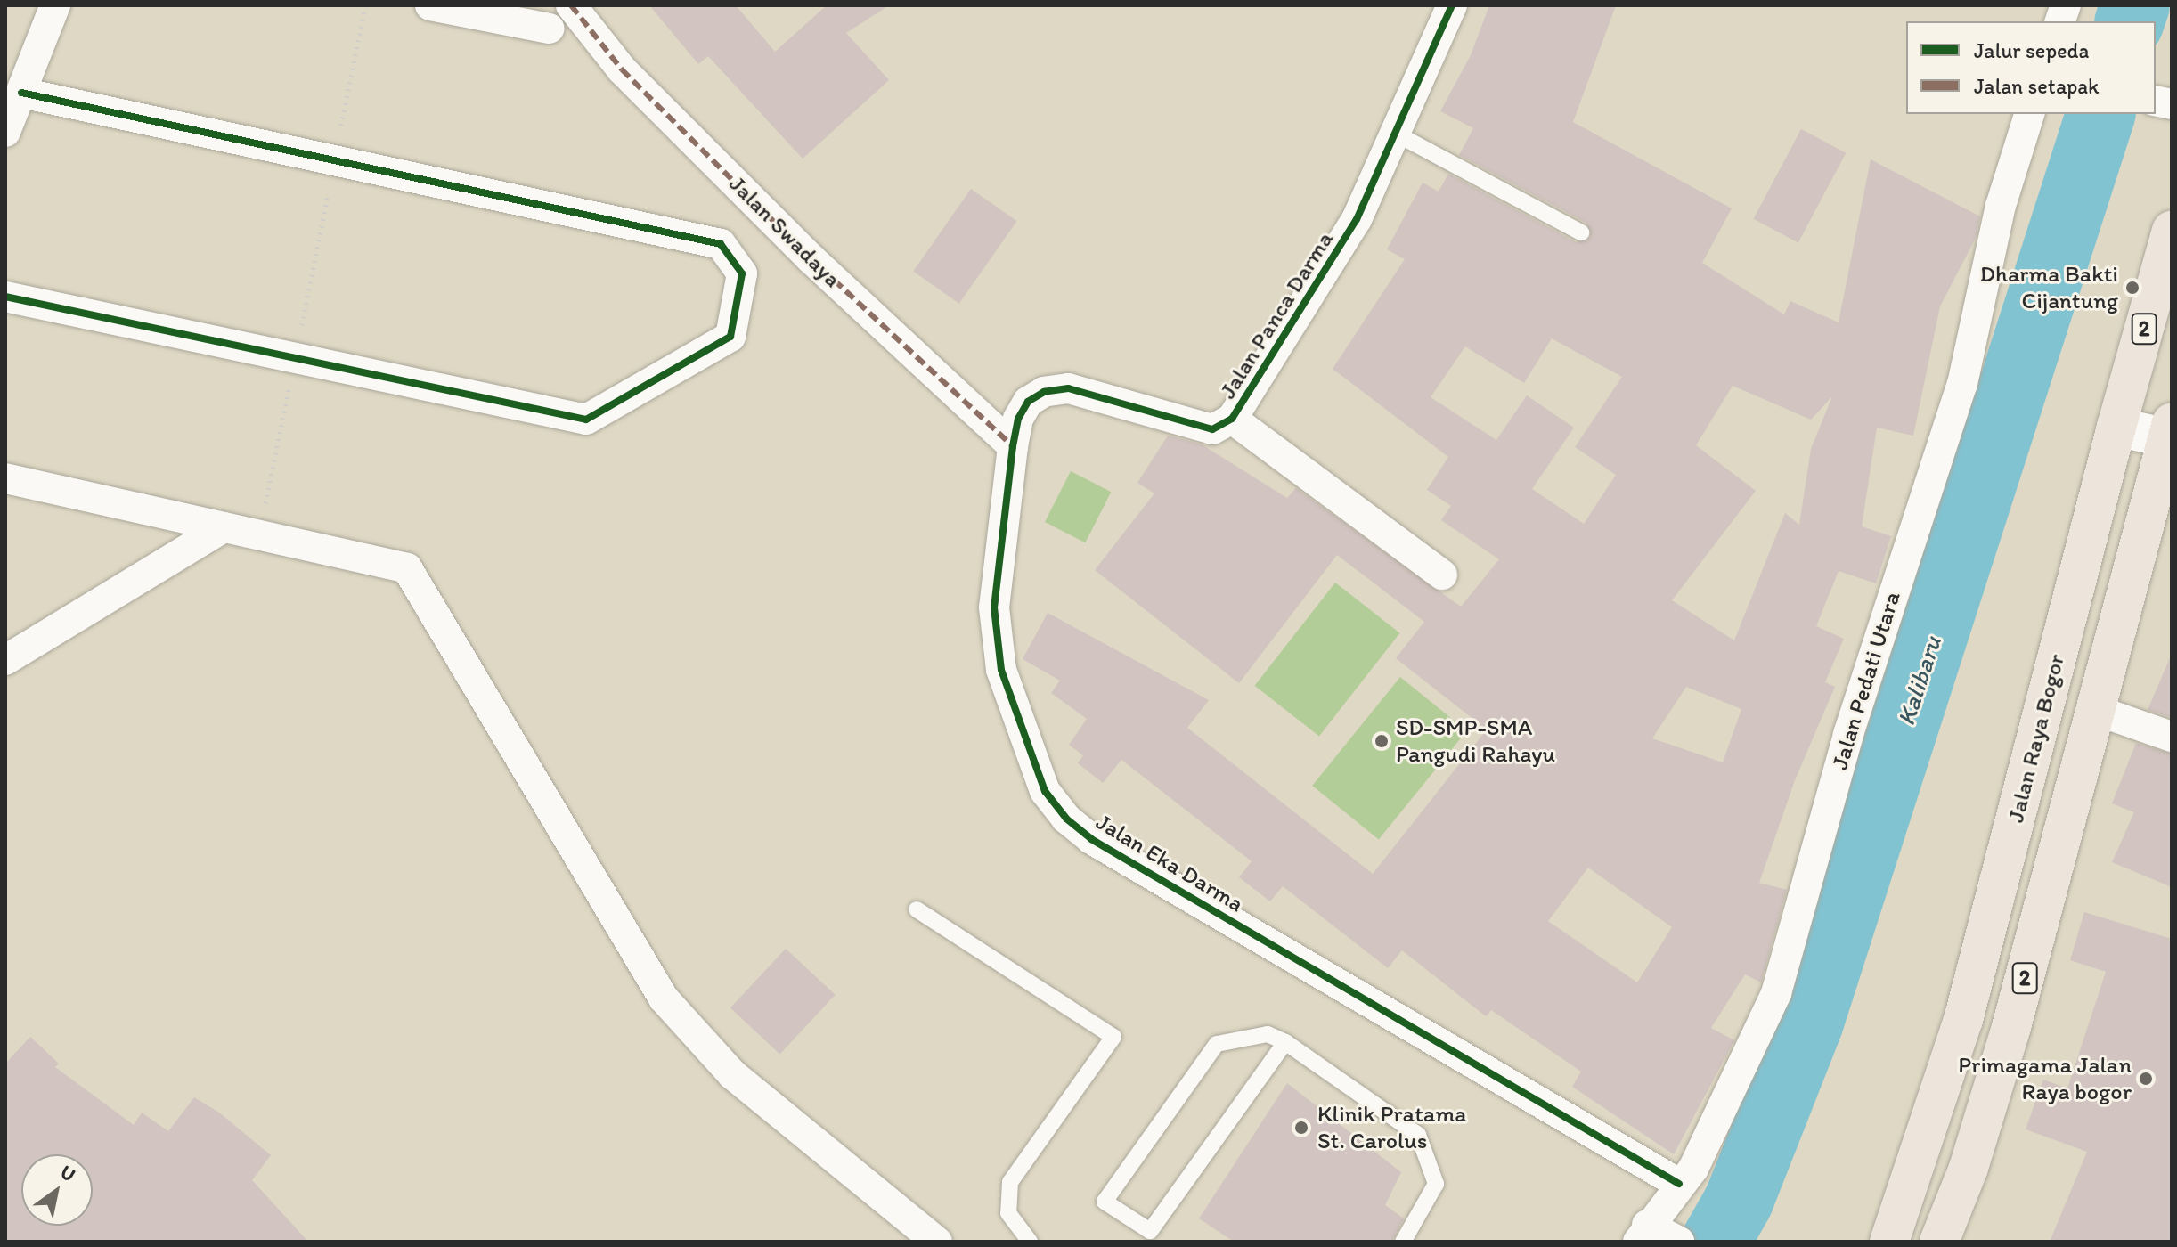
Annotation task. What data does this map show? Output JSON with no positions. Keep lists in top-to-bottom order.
{
  "streets": {
    "highway": ["2", "Jalan Raya Bogor"],
    "street": [
      "Jalan Swadaya",
      "Jalan Panca Darma",
      "Jalan Pedati Utara",
      "Jalan Eka Darma"
    ]
  },
  "crossings": [
    ["Jalan Swadaya", "Jalan Eka Darma"],
    ["Jalan Panca Darma", "Jalan Eka Darma"],
    ["Jalan Pedati Utara", "Jalan Eka Darma"]
  ],
  "water": ["Kalibaru"],
  "places": [
    "Dharma Bakti Cijantung",
    "SD-SMP-SMA Pangudi Rahayu",
    "Primagama Jalan Raya bogor",
    "Klinik Pratama St. Carolus"
  ],
  "legend": ["Jalur sepeda", "Jalan setapak"],
  "north": "top right"
}
